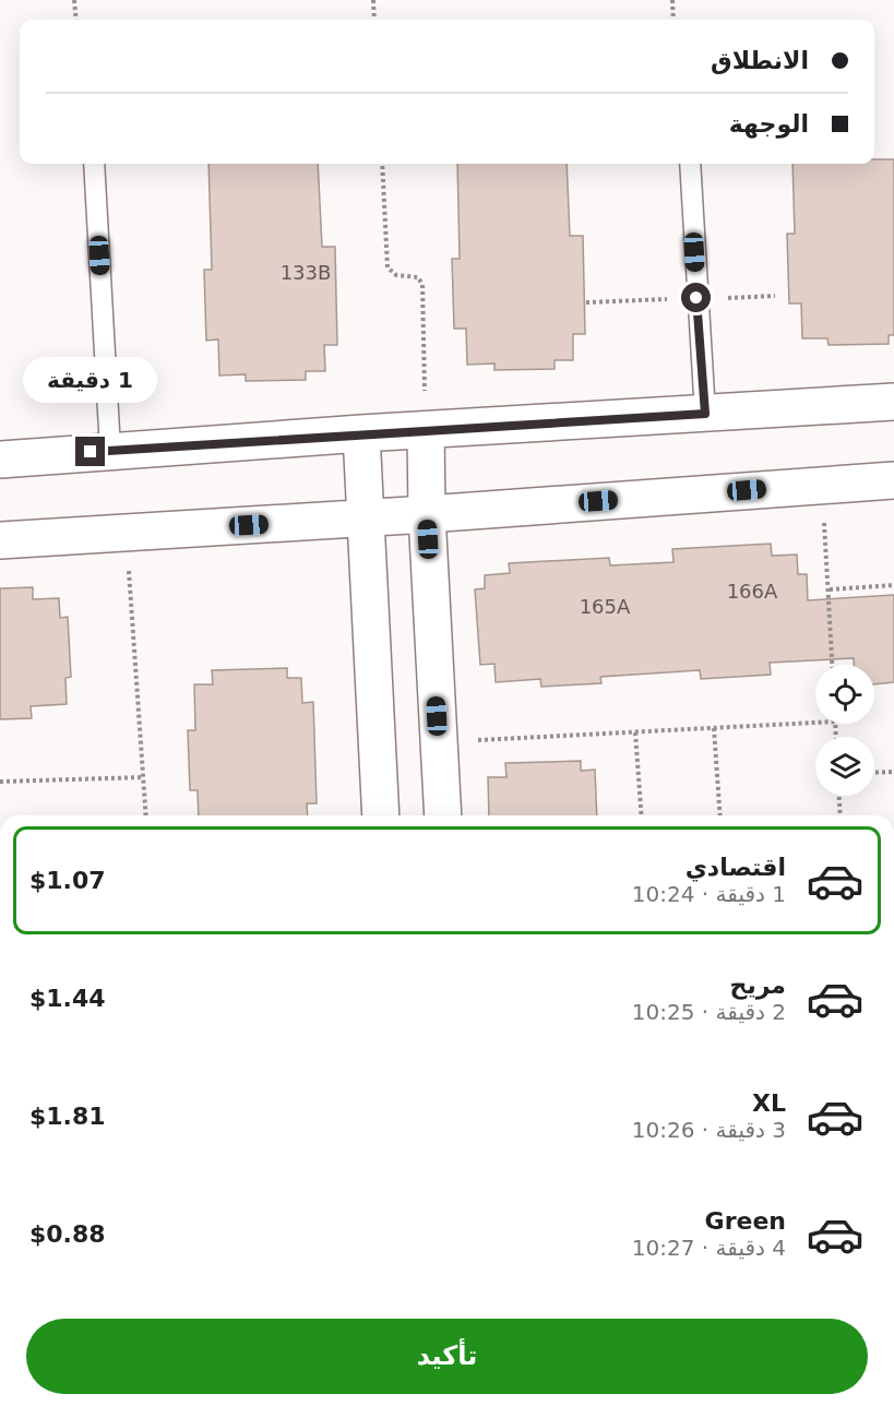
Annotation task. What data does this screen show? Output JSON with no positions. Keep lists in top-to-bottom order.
{
  "house_numbers": ["133B", "166A", "165A"],
  "page": {
    "banner": ["الانطلاق", "الوجهة"],
    "bubble": "1 دقيقة",
    "list": [
      {
        "name": "اقتصادي",
        "note": "1 دقيقة · 10:24",
        "value": "$1.07"
      },
      {
        "name": "مريح",
        "note": "2 دقيقة · 10:25",
        "value": "$1.44"
      },
      {
        "name": "XL",
        "note": "3 دقيقة · 10:26",
        "value": "$1.81"
      },
      {
        "name": "Green",
        "note": "4 دقيقة · 10:27",
        "value": "$0.88"
      }
    ],
    "buttons": "تأكيد"
  }
}
